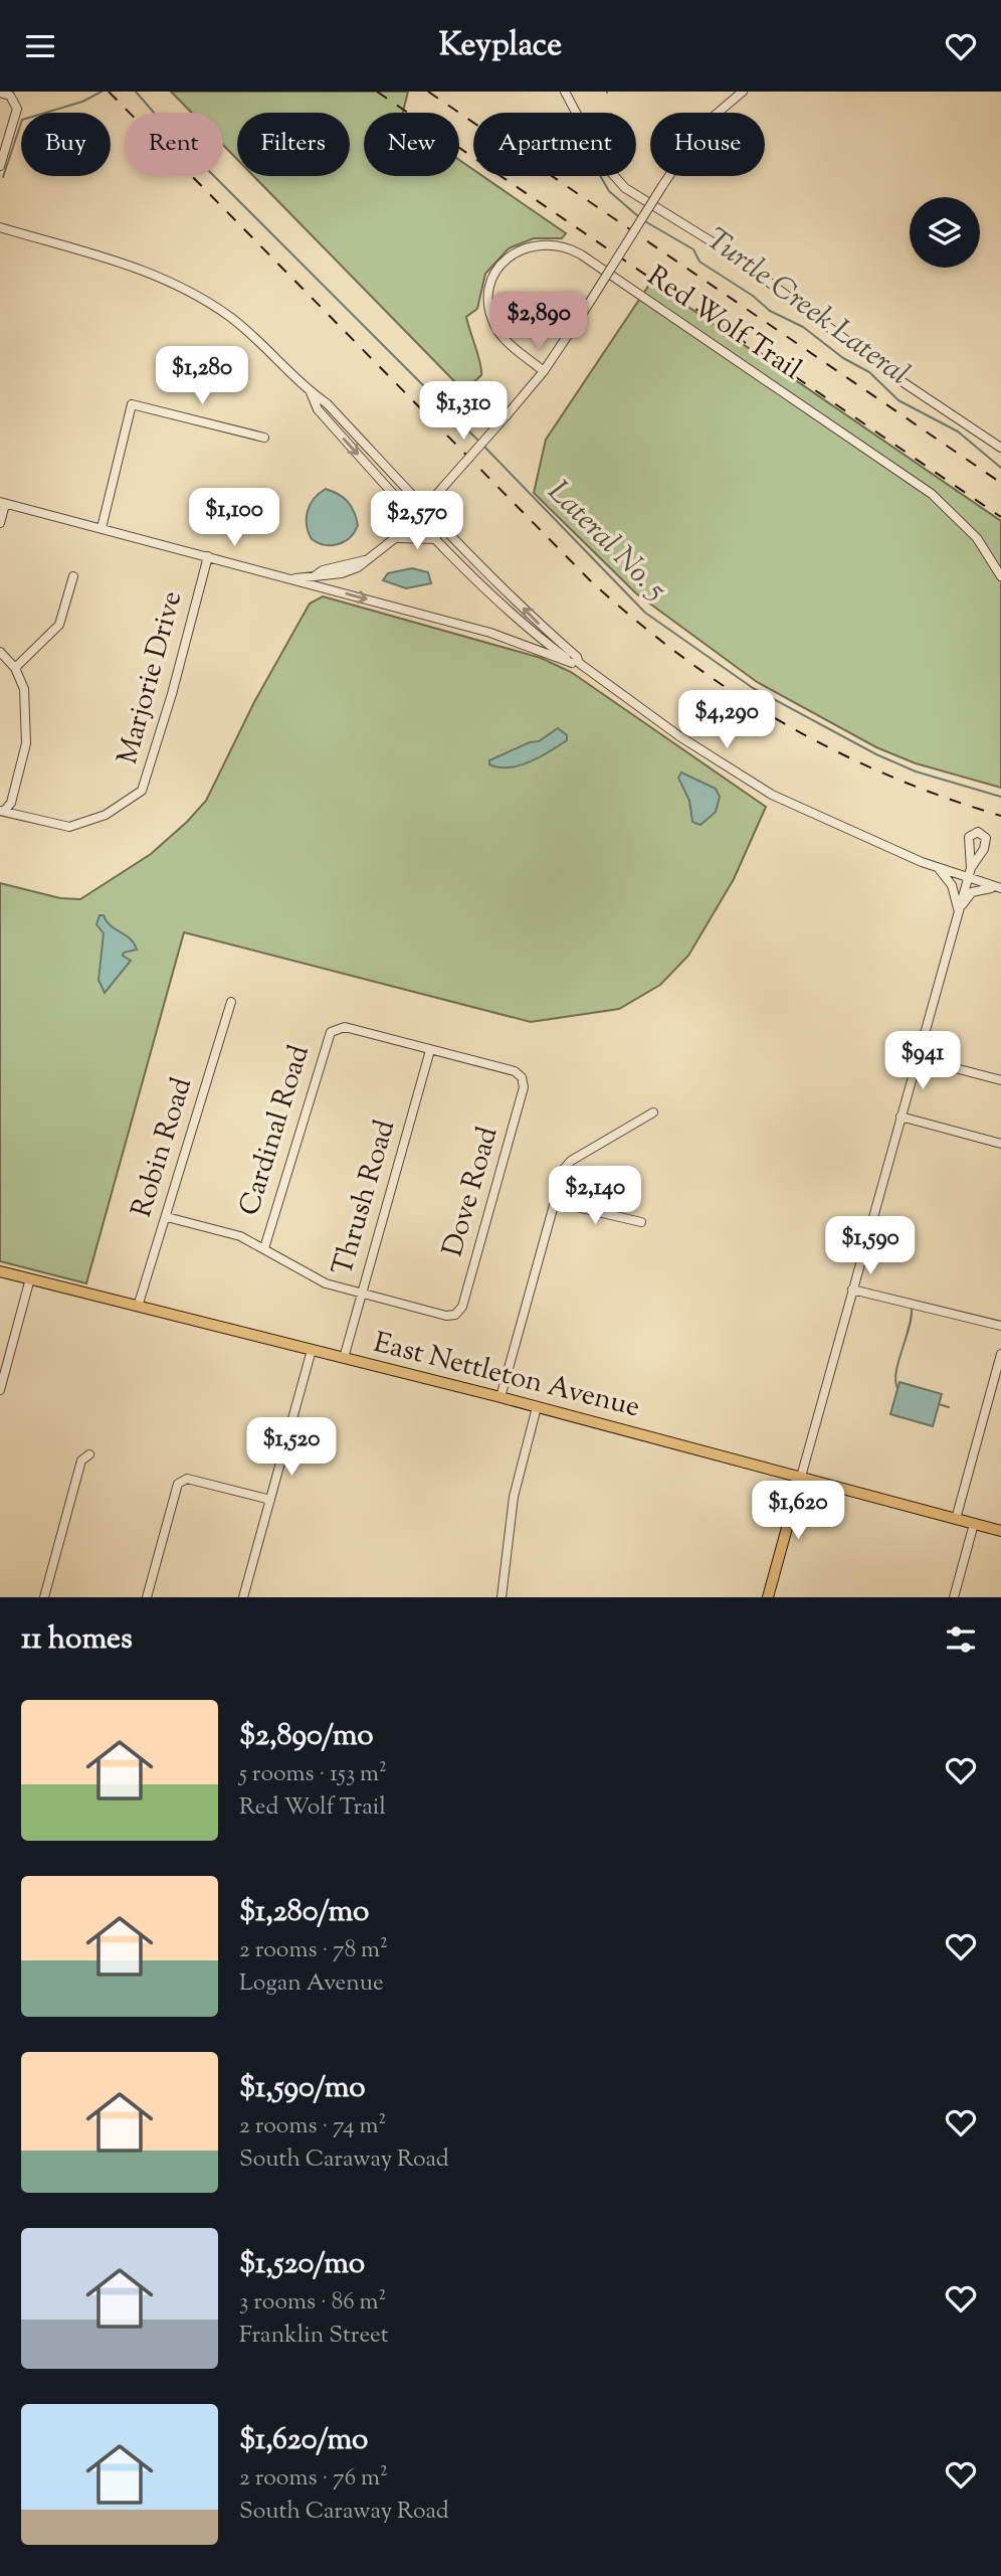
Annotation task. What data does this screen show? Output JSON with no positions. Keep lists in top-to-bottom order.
{
  "streets": {
    "main road": ["East Nettleton Avenue"],
    "street": [
      "Red Wolf Trail",
      "Marjorie Drive",
      "Cardinal Road",
      "Robin Road",
      "Dove Road",
      "Thrush Road"
    ]
  },
  "crossings": [
    ["Cardinal Road", "Dove Road"],
    ["Cardinal Road", "Thrush Road"],
    ["Robin Road", "East Nettleton Avenue"],
    ["Dove Road", "Thrush Road"],
    ["Thrush Road", "East Nettleton Avenue"]
  ],
  "water": ["Turtle Creek Lateral", "Lateral No. 5"],
  "page": {
    "header": "Keyplace",
    "chip": [
      "Buy",
      "Rent",
      "Filters",
      "New",
      "Apartment",
      "House"
    ],
    "price": [
      "$2,890",
      "$1,280",
      "$1,310",
      "$1,100",
      "$2,570",
      "$4,290",
      "$941",
      "$2,140",
      "$1,590",
      "$1,520",
      "$1,620"
    ],
    "heading": "11 homes",
    "list": [
      {
        "name": "$2,890/mo",
        "note": "5 rooms · 153 m² · Red Wolf Trail"
      },
      {
        "name": "$1,280/mo",
        "note": "2 rooms · 78 m² · Logan Avenue"
      },
      {
        "name": "$1,590/mo",
        "note": "2 rooms · 74 m² · South Caraway Road"
      },
      {
        "name": "$1,520/mo",
        "note": "3 rooms · 86 m² · Franklin Street"
      },
      {
        "name": "$1,620/mo",
        "note": "2 rooms · 76 m² · South Caraway Road"
      }
    ]
  }
}
